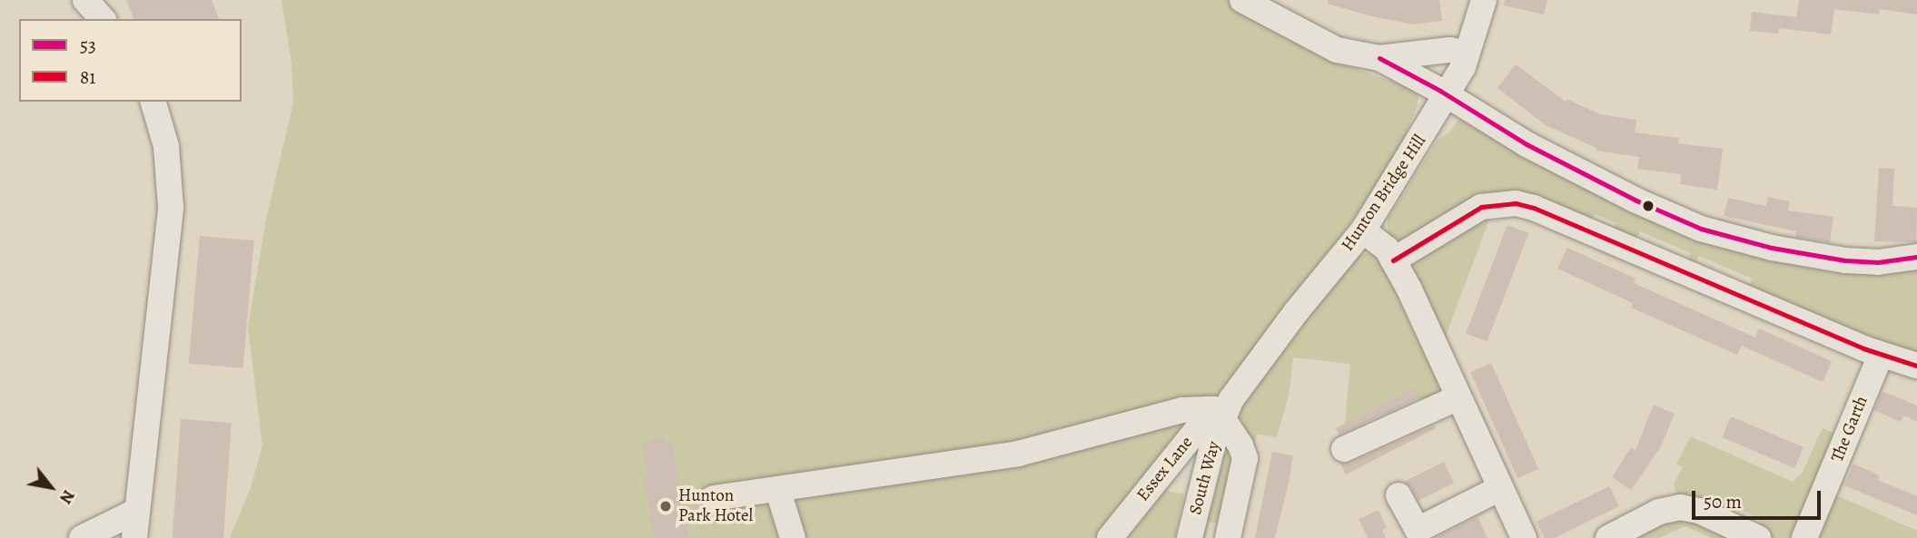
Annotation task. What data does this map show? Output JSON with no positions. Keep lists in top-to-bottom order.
{
  "streets": {
    "street": [
      "Hunton Bridge Hill",
      "The Garth",
      "Essex Lane",
      "South Way"
    ]
  },
  "crossings": [
    ["Hunton Bridge Hill", "Essex Lane"],
    ["Hunton Bridge Hill", "South Way"],
    ["Essex Lane", "South Way"]
  ],
  "places": ["Hunton Park Hotel"],
  "lines": ["transit line 53", "transit line 81"],
  "legend": ["53", "81"],
  "scale_bar": "50 m",
  "north": "bottom right"
}
